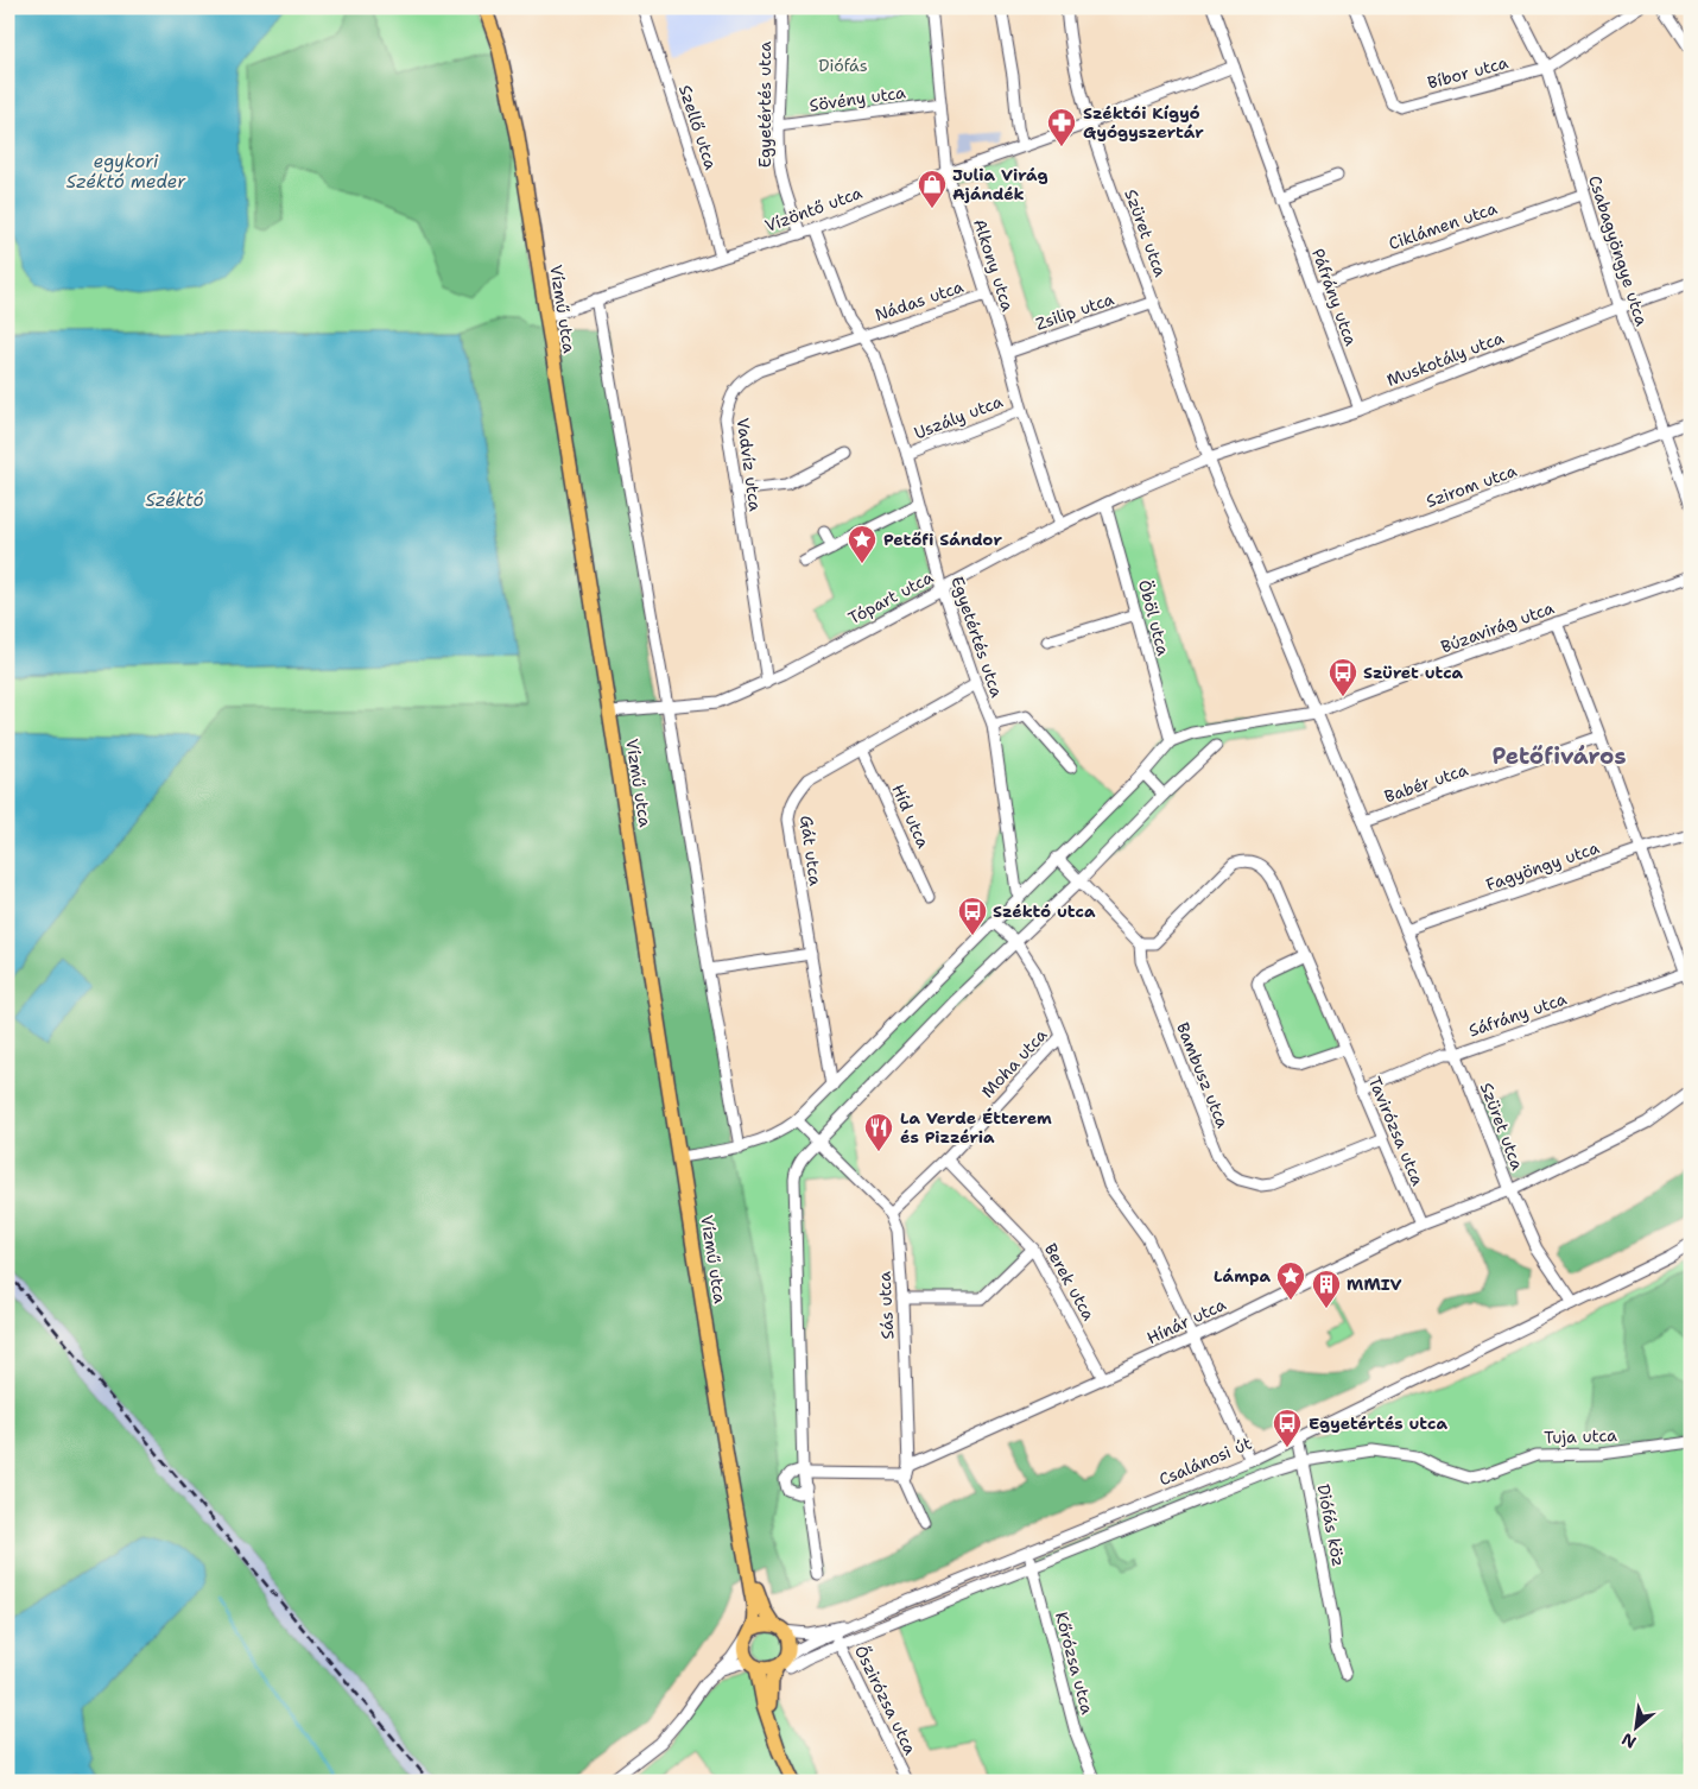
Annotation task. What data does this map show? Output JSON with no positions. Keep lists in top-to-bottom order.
{
  "streets": {
    "main road": ["Vízmű utca"],
    "street": [
      "Bíbor utca",
      "Sövény utca",
      "Egyetértés utca",
      "Szellő utca",
      "Vízöntő utca",
      "Ciklámen utca",
      "Szüret utca",
      "Csabagyöngye utca",
      "Alkony utca",
      "Páfrány utca",
      "Nádas utca",
      "Zsilip utca",
      "Muskotály utca",
      "Uszály utca",
      "Vadvíz utca",
      "Szirom utca",
      "Tópart utca",
      "Öböl utca",
      "Búzavirág utca",
      "Babér utca",
      "Híd utca",
      "Gát utca",
      "Fagyöngy utca",
      "Sáfrány utca",
      "Moha utca",
      "Bambusz utca",
      "Tavirózsa utca",
      "Berek utca",
      "Sás utca",
      "Hínár utca",
      "Tuja utca",
      "Csalánosi út",
      "Diófás köz",
      "Kőrózsa utca",
      "Őszirózsa utca"
    ]
  },
  "crossings": [
    ["Bíbor utca", "Csabagyöngye utca"],
    ["Sövény utca", "Egyetértés utca"],
    ["Sövény utca", "Alkony utca"],
    ["Egyetértés utca", "Vízöntő utca"],
    ["Egyetértés utca", "Nádas utca"],
    ["Egyetértés utca", "Uszály utca"],
    ["Egyetértés utca", "Vadvíz utca"],
    ["Egyetértés utca", "Tópart utca"],
    ["Egyetértés utca", "Gát utca"],
    ["Szellő utca", "Vízöntő utca"],
    ["Vízöntő utca", "Szüret utca"],
    ["Vízöntő utca", "Alkony utca"],
    ["Vízöntő utca", "Páfrány utca"],
    ["Vízöntő utca", "Vízmű utca"],
    ["Ciklámen utca", "Csabagyöngye utca"],
    ["Ciklámen utca", "Páfrány utca"],
    ["Szüret utca", "Zsilip utca"],
    ["Szüret utca", "Muskotály utca"],
    ["Szüret utca", "Szirom utca"],
    ["Szüret utca", "Tópart utca"],
    ["Szüret utca", "Búzavirág utca"],
    ["Szüret utca", "Babér utca"],
    ["Szüret utca", "Fagyöngy utca"],
    ["Szüret utca", "Sáfrány utca"],
    ["Szüret utca", "Hínár utca"],
    ["Szüret utca", "Csalánosi út"],
    ["Csabagyöngye utca", "Muskotály utca"],
    ["Csabagyöngye utca", "Szirom utca"],
    ["Alkony utca", "Nádas utca"],
    ["Alkony utca", "Zsilip utca"],
    ["Alkony utca", "Uszály utca"],
    ["Alkony utca", "Tópart utca"],
    ["Páfrány utca", "Muskotály utca"],
    ["Nádas utca", "Vadvíz utca"],
    ["Vízmű utca", "Tópart utca"],
    ["Muskotály utca", "Tópart utca"],
    ["Vadvíz utca", "Tópart utca"],
    ["Tópart utca", "Öböl utca"],
    ["Híd utca", "Gát utca"],
    ["Sáfrány utca", "Tavirózsa utca"],
    ["Moha utca", "Berek utca"],
    ["Moha utca", "Sás utca"],
    ["Bambusz utca", "Tavirózsa utca"],
    ["Tavirózsa utca", "Hínár utca"],
    ["Berek utca", "Hínár utca"],
    ["Sás utca", "Hínár utca"],
    ["Tuja utca", "Csalánosi út"],
    ["Tuja utca", "Diófás köz"],
    ["Tuja utca", "Kőrózsa utca"],
    ["Tuja utca", "Őszirózsa utca"],
    ["Csalánosi út", "Diófás köz"],
    ["Csalánosi út", "Kőrózsa utca"],
    ["Csalánosi út", "Őszirózsa utca"]
  ],
  "districts": ["Petőfiváros"],
  "water": ["egykori Széktó meder", "Széktó"],
  "parks": ["Diófás"],
  "places": {
    "pharmacy": ["Széktói Kígyó Gyógyszertár"],
    "shop": ["Julia Virág Ajándék"],
    "place": ["Petőfi Sándor", "Lámpa"],
    "bus stop": ["Szüret utca", "Széktó utca", "Egyetértés utca"],
    "restaurant": ["La Verde Étterem és Pizzéria"],
    "building": ["MMIV"]
  },
  "north": "bottom left"
}
